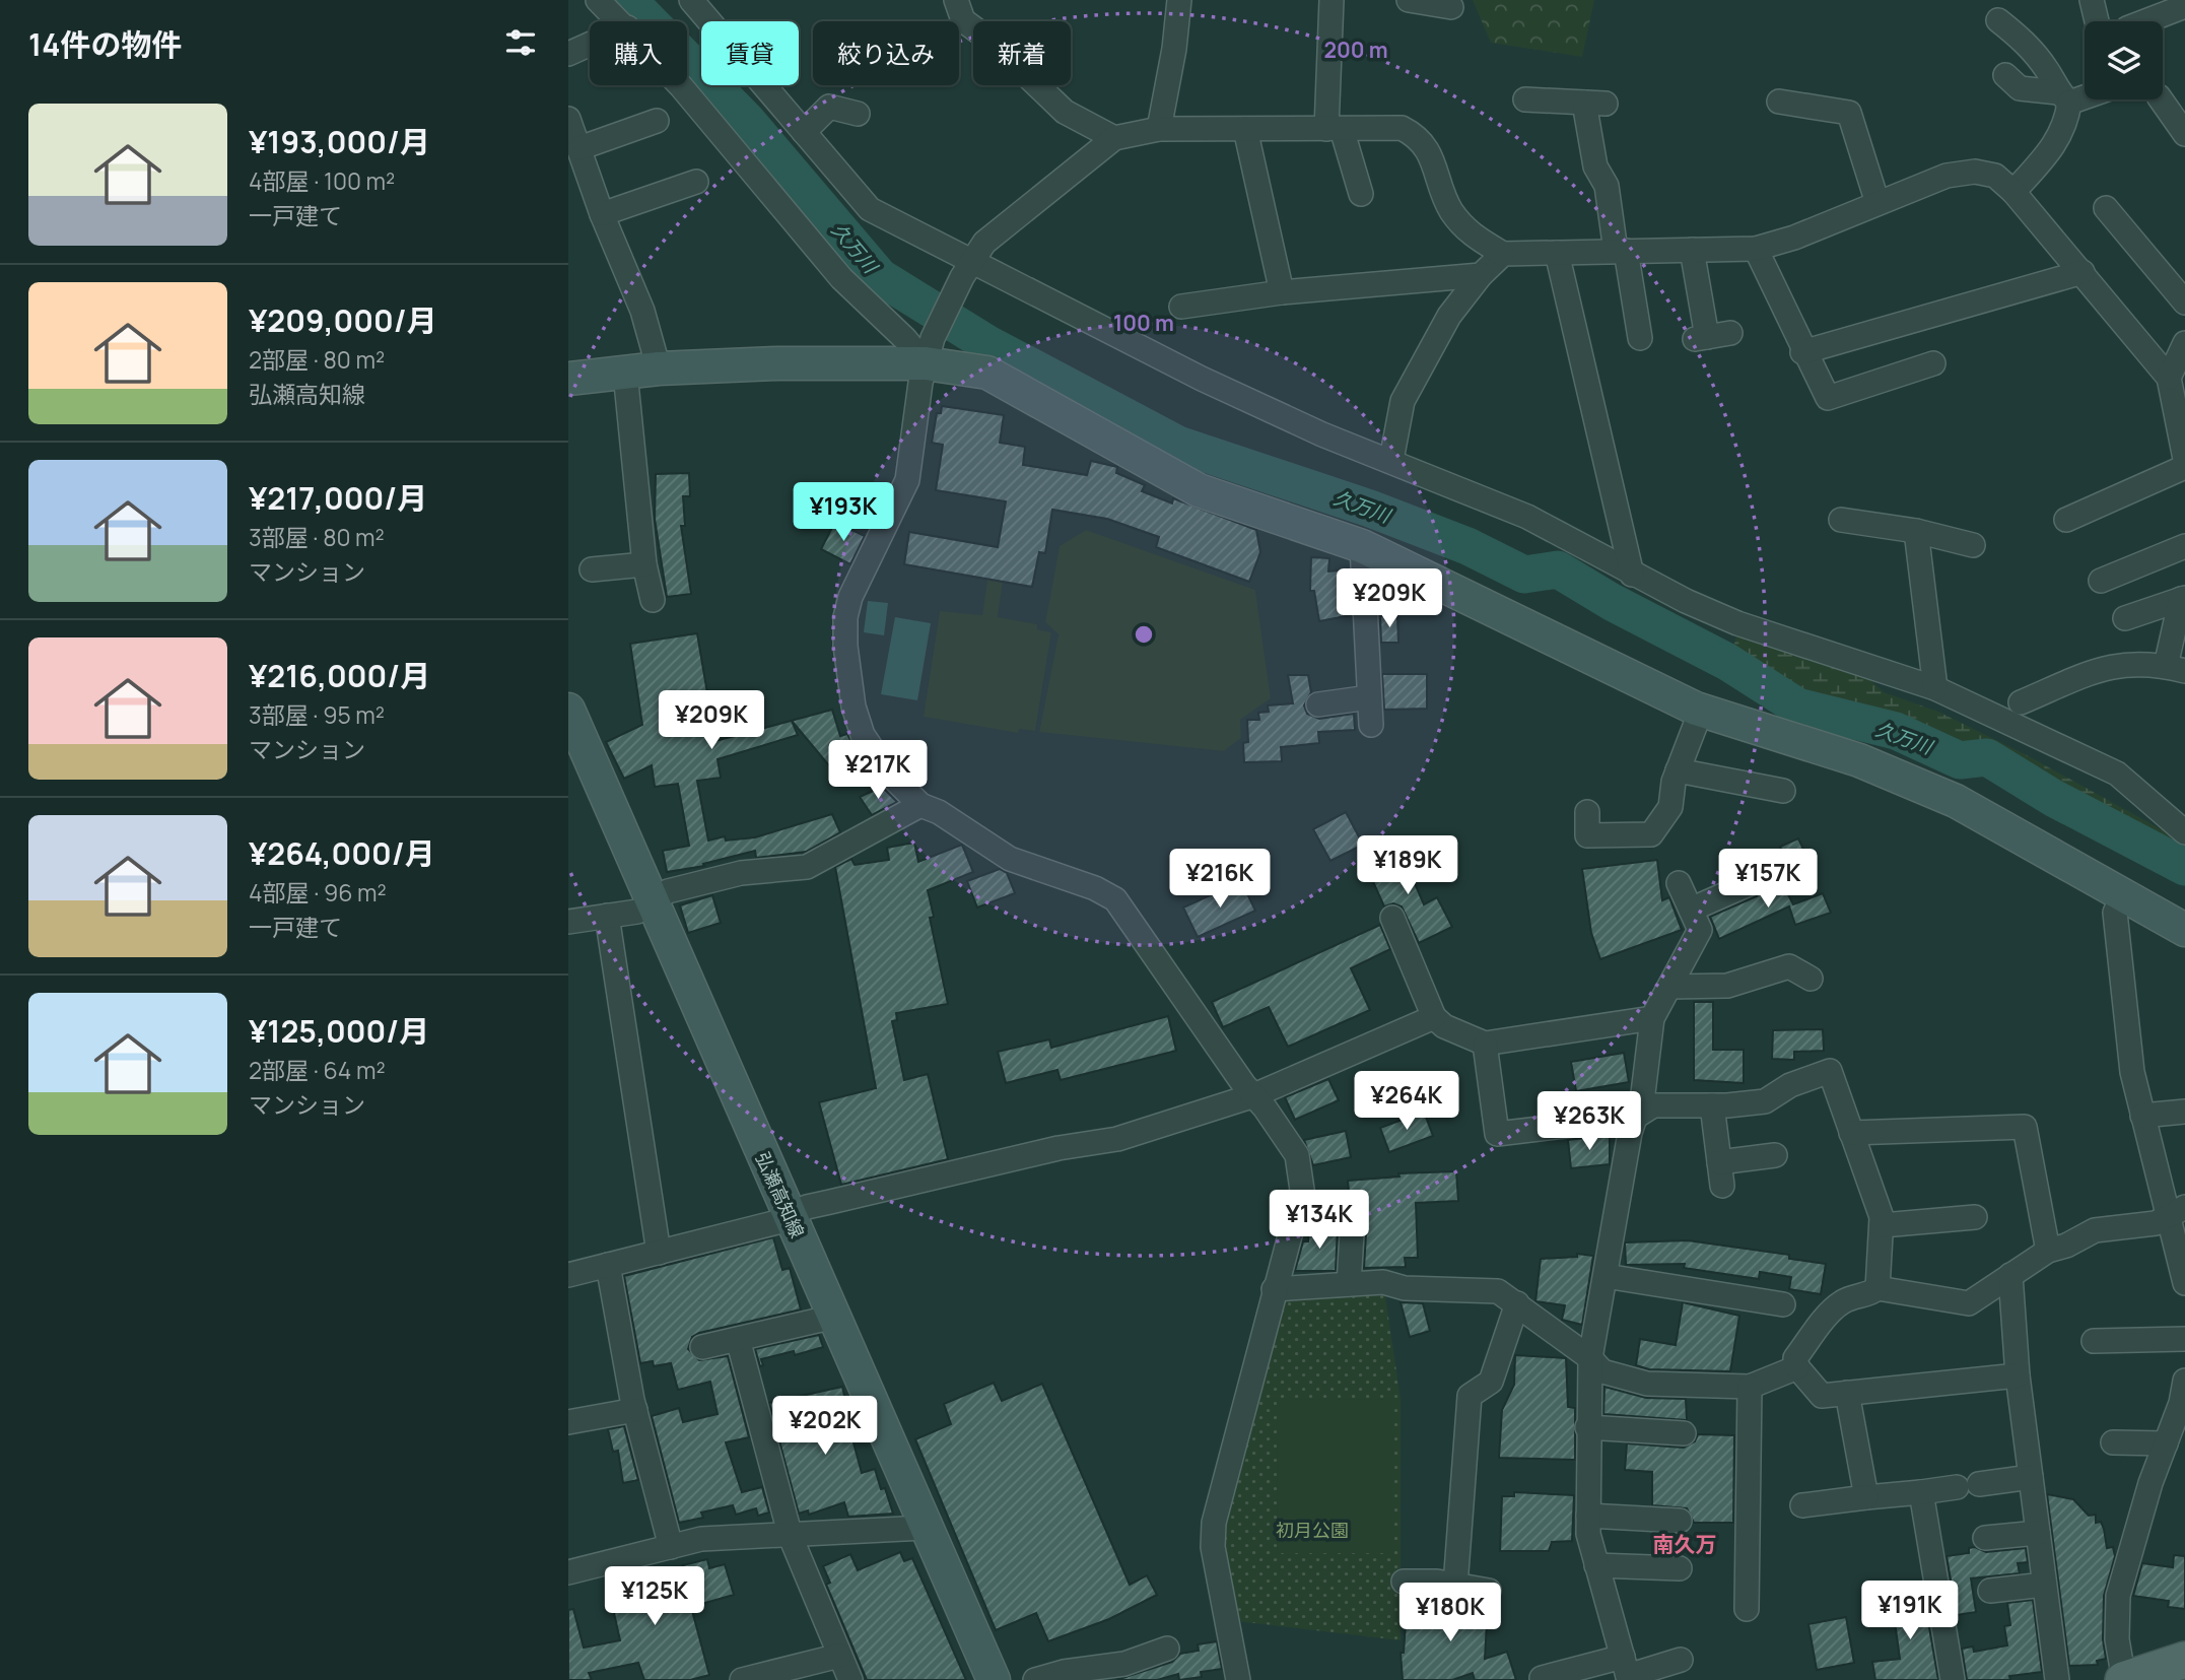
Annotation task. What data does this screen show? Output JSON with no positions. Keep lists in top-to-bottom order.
{
  "streets": {
    "street": ["弘瀬高知線"]
  },
  "districts": ["南久万"],
  "water": ["久万川"],
  "parks": ["初月公園"],
  "page": {
    "heading": "14件の物件",
    "chip": [
      "購入",
      "賃貸",
      "絞り込み",
      "新着"
    ],
    "list": [
      {
        "name": "¥193,000/月",
        "note": "4部屋 · 100 m² · 一戸建て"
      },
      {
        "name": "¥209,000/月",
        "note": "2部屋 · 80 m² · 弘瀬高知線"
      },
      {
        "name": "¥217,000/月",
        "note": "3部屋 · 80 m² · マンション"
      },
      {
        "name": "¥216,000/月",
        "note": "3部屋 · 95 m² · マンション"
      },
      {
        "name": "¥264,000/月",
        "note": "4部屋 · 96 m² · 一戸建て"
      },
      {
        "name": "¥125,000/月",
        "note": "2部屋 · 64 m² · マンション"
      }
    ],
    "price": [
      "¥193K",
      "¥209K",
      "¥209K",
      "¥217K",
      "¥189K",
      "¥216K",
      "¥157K",
      "¥264K",
      "¥263K",
      "¥134K",
      "¥202K",
      "¥125K",
      "¥191K",
      "¥180K"
    ]
  },
  "rings": ["200 m", "100 m"]
}
